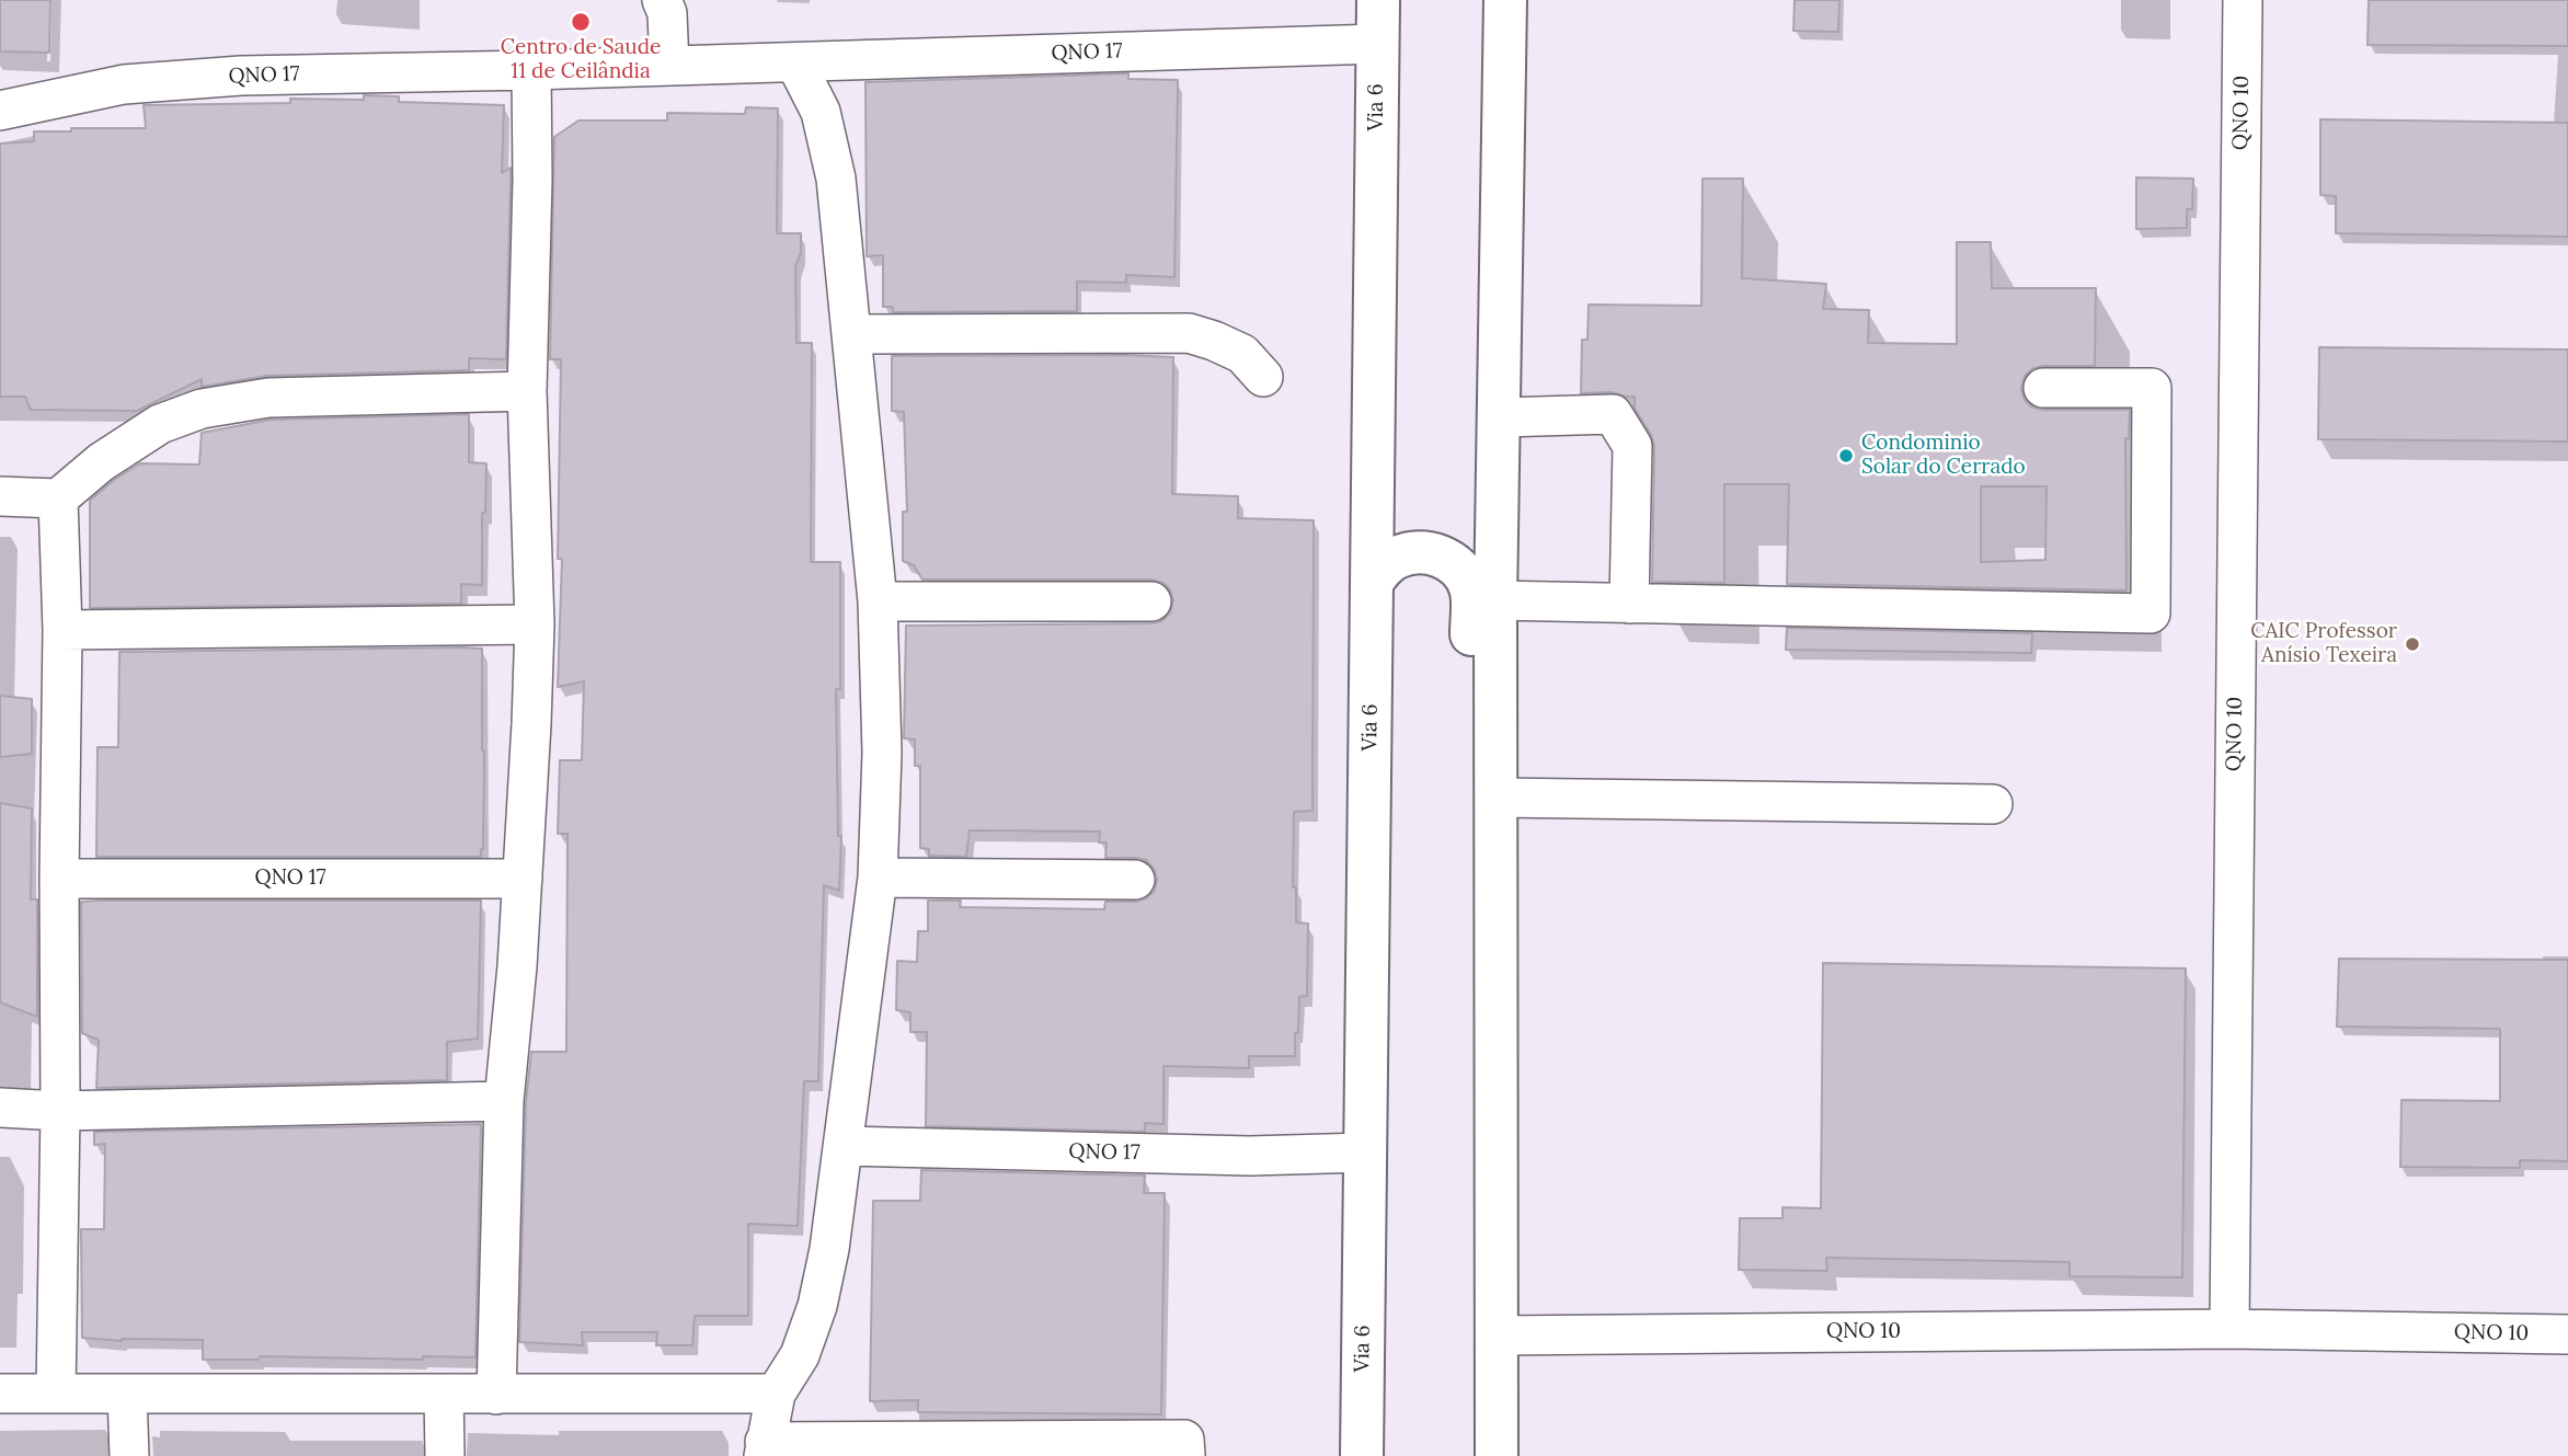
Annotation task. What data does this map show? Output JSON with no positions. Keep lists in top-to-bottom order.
{
  "streets": {
    "main road": ["Via 6"],
    "street": ["QNO 17", "QNO 10"]
  },
  "crossings": [
    ["QNO 17", "Via 6"]
  ],
  "places": ["Centro de Saude 11 de Ceilândia", "Condominio Solar do Cerrado", "CAIC Professor Anísio Texeira"]
}
